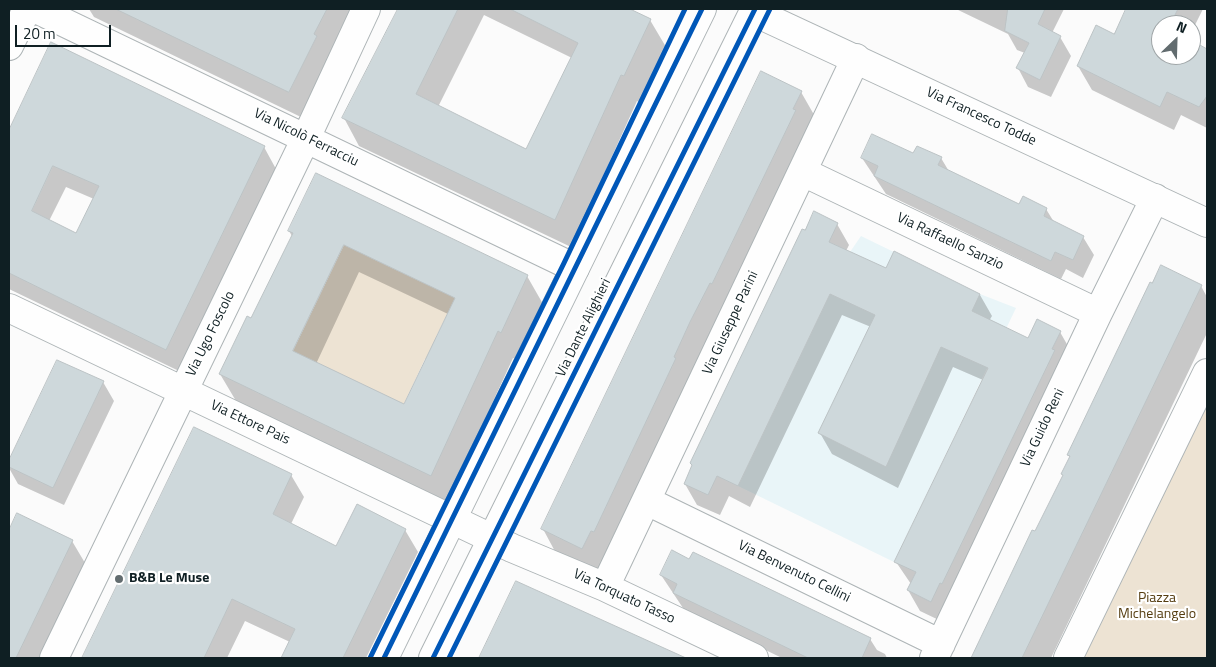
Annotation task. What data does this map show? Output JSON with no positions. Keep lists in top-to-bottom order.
{
  "streets": {
    "street": [
      "Via Francesco Todde",
      "Via Nicolò Ferracciu",
      "Via Raffaello Sanzio",
      "Via Giuseppe Parini",
      "Via Dante Alighieri",
      "Via Ugo Foscolo",
      "Via Ettore Pais",
      "Via Guido Reni",
      "Via Benvenuto Cellini",
      "Via Torquato Tasso"
    ]
  },
  "crossings": [
    ["Via Francesco Todde", "Via Giuseppe Parini"],
    ["Via Francesco Todde", "Via Dante Alighieri"],
    ["Via Francesco Todde", "Via Guido Reni"],
    ["Via Nicolò Ferracciu", "Via Ugo Foscolo"],
    ["Via Raffaello Sanzio", "Via Giuseppe Parini"],
    ["Via Raffaello Sanzio", "Via Guido Reni"],
    ["Via Giuseppe Parini", "Via Benvenuto Cellini"],
    ["Via Giuseppe Parini", "Via Torquato Tasso"],
    ["Via Dante Alighieri", "Via Ettore Pais"],
    ["Via Dante Alighieri", "Via Torquato Tasso"],
    ["Via Ugo Foscolo", "Via Ettore Pais"],
    ["Via Ettore Pais", "Via Torquato Tasso"],
    ["Via Guido Reni", "Via Benvenuto Cellini"]
  ],
  "parks": ["Piazza Michelangelo"],
  "places": ["B&B Le Muse"],
  "scale_bar": "20 m",
  "north": "top right"
}
